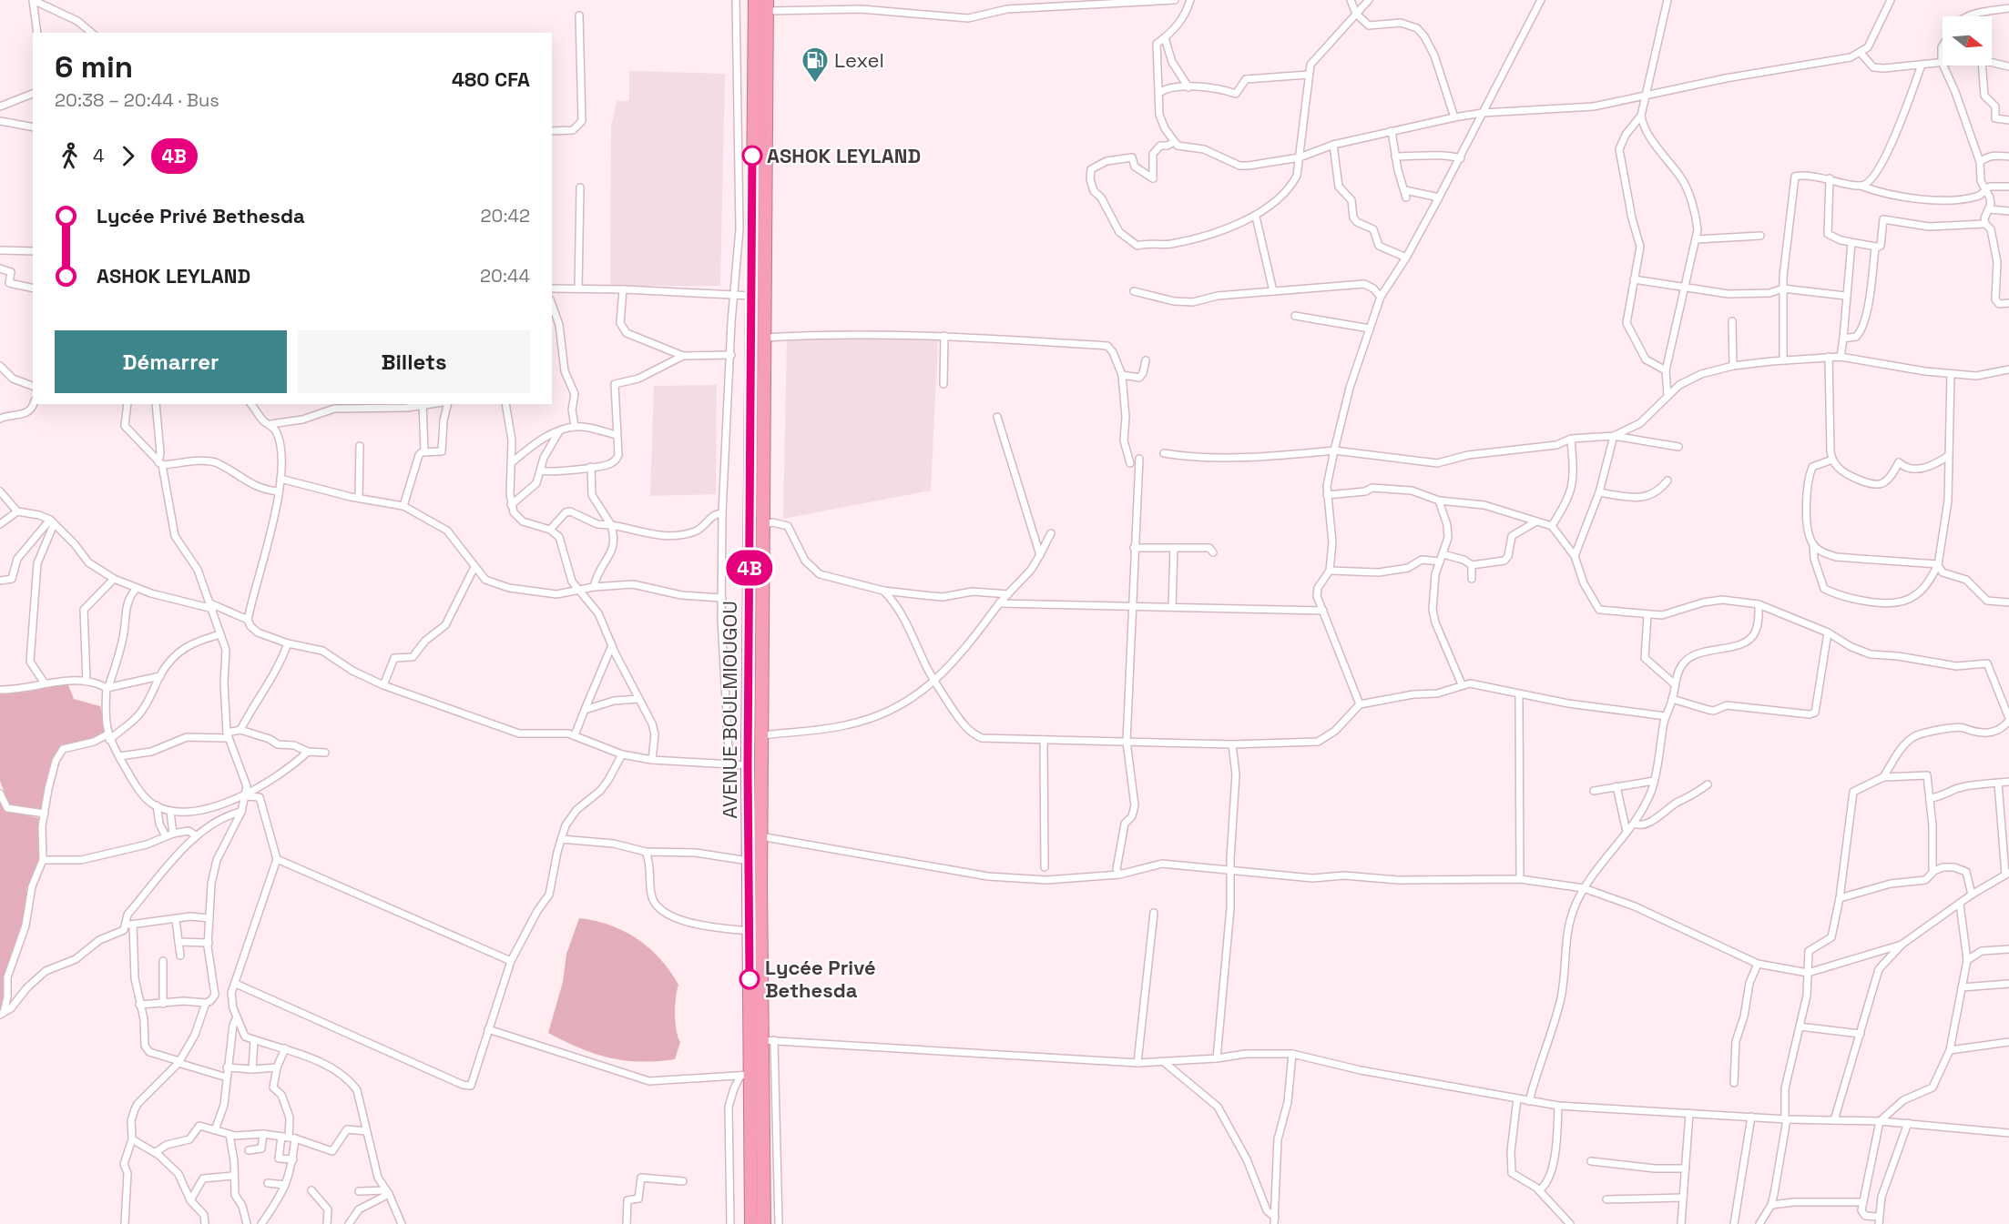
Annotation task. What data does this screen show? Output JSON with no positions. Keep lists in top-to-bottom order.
{
  "streets": {
    "highway": ["AVENUE BOULMIOUGOU"]
  },
  "places": {
    "fuel station": ["Lexel"],
    "other": ["ASHOK LEYLAND", "Lycée Privé Bethesda"]
  },
  "lines": ["bus line 4B"],
  "north": "right",
  "page": {
    "on_map": "4B",
    "heading": ["6 min", "20:38 – 20:44 · Bus", "480 CFA"],
    "legs": ["4", "4B"],
    "list": [
      {
        "name": "Lycée Privé Bethesda",
        "value": "20:42"
      },
      {
        "name": "ASHOK LEYLAND",
        "value": "20:44"
      }
    ],
    "buttons": ["Démarrer", "Billets"]
  }
}
